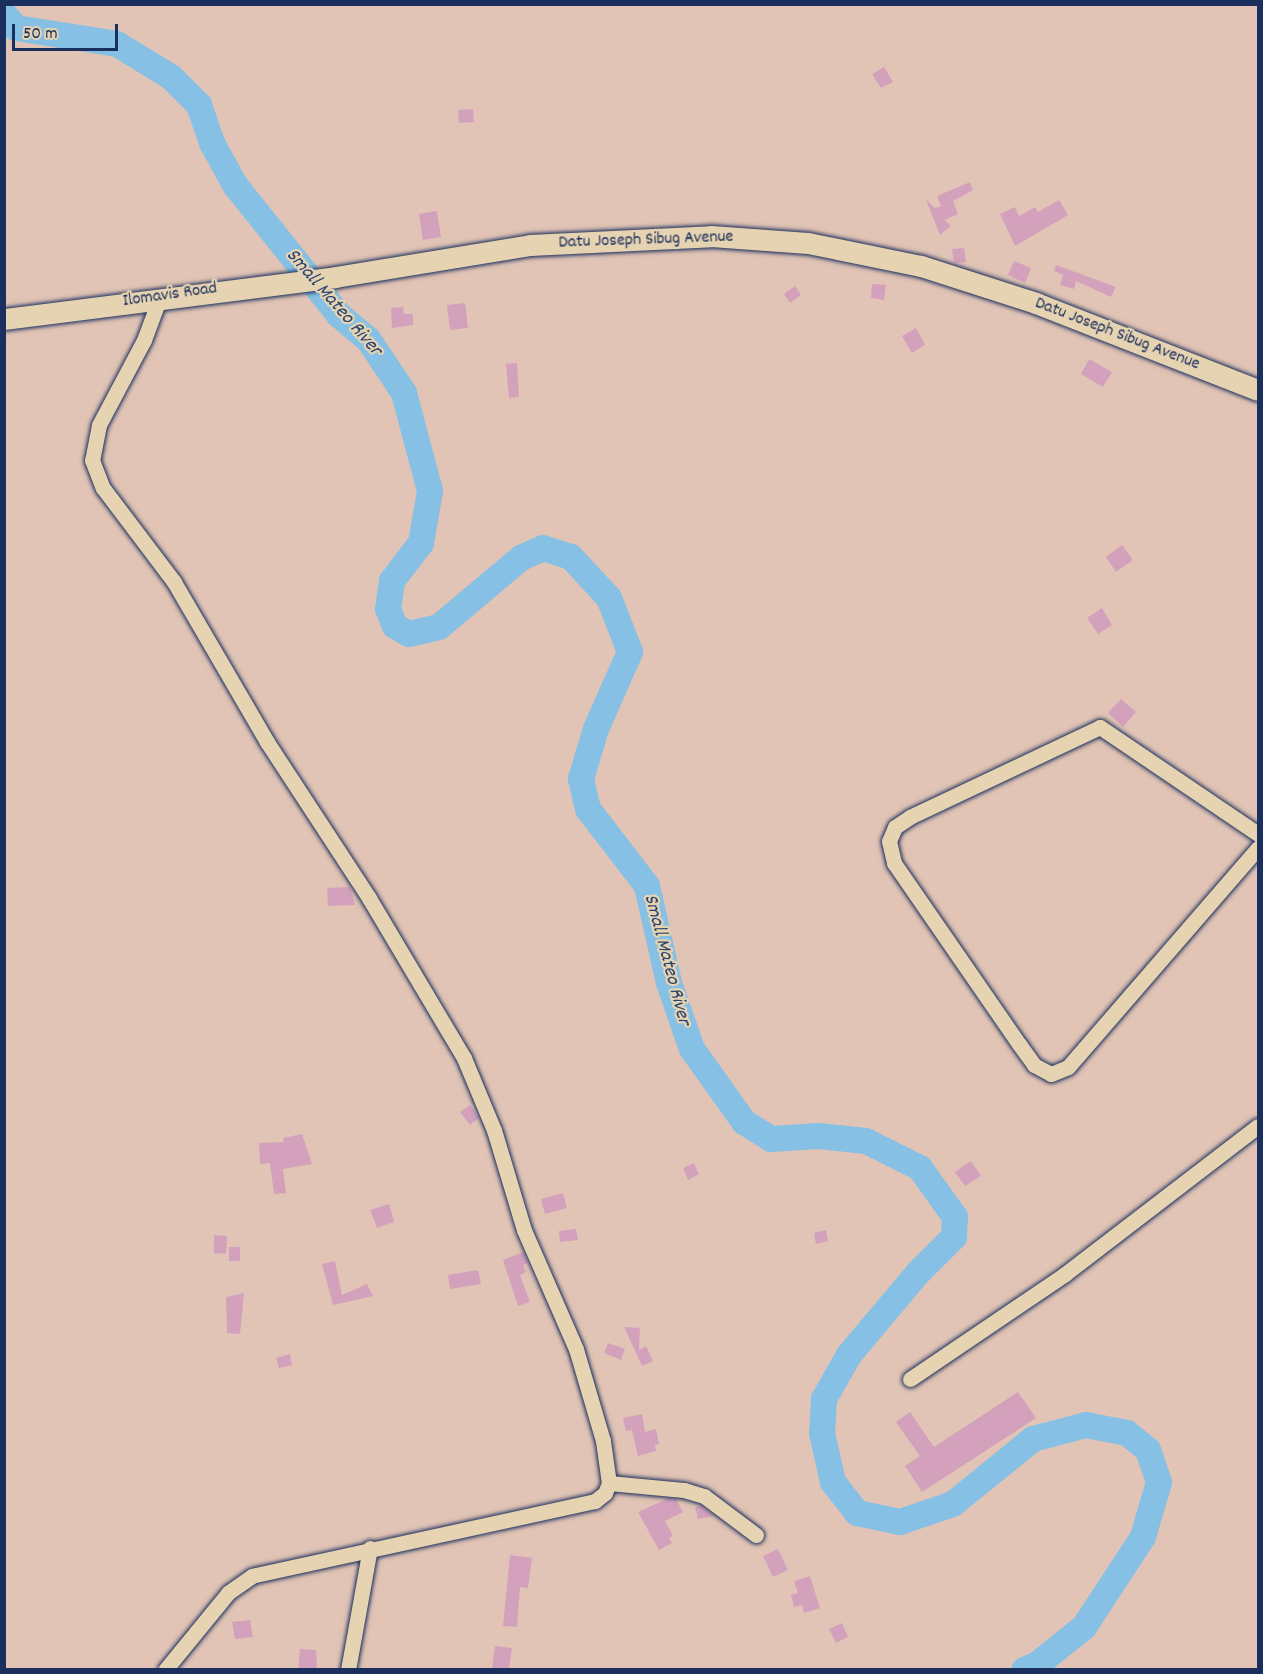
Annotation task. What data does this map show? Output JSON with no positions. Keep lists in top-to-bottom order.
{
  "streets": {
    "main road": ["Datu Joseph Sibug Avenue", "Ilomavis Road"]
  },
  "crossings": [
    ["Datu Joseph Sibug Avenue", "Ilomavis Road"]
  ],
  "water": ["Small Mateo River"],
  "scale_bar": "50 m"
}
